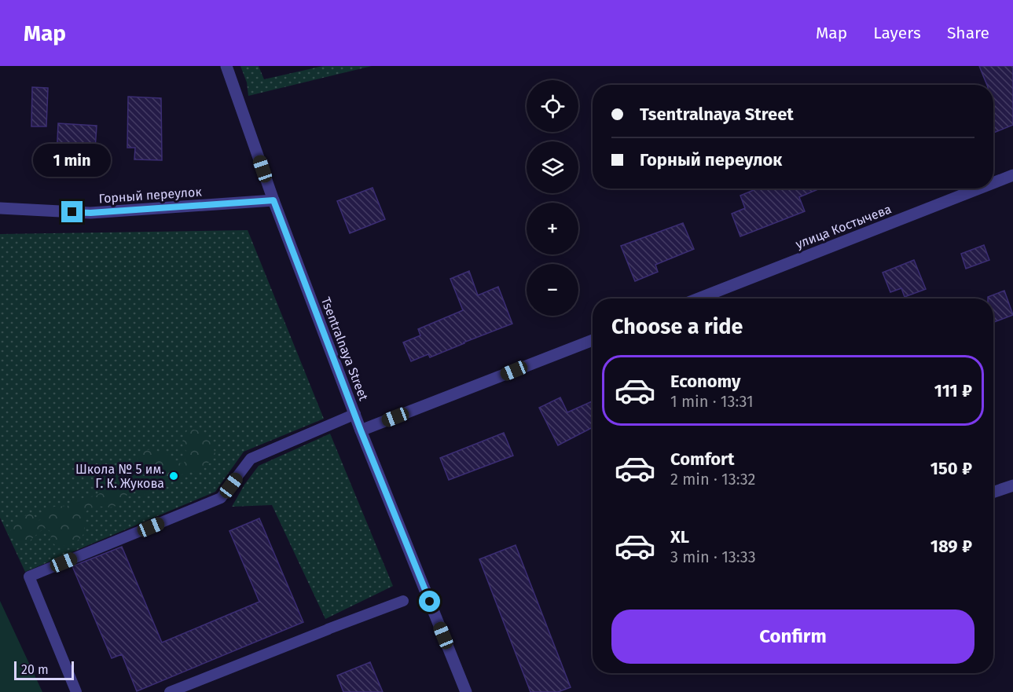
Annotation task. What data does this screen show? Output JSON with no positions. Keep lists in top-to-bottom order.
{
  "streets": {
    "street": ["Горный переулок", "улица Костычева", "Tsentralnaya Street"]
  },
  "crossings": [
    ["Горный переулок", "Tsentralnaya Street"]
  ],
  "places": ["Школа № 5 им. Г. К. Жукова"],
  "scale_bar": "20 m",
  "page": {
    "header": "Map",
    "nav": ["Map", "Layers", "Share"],
    "map_buttons": ["+", "−"],
    "banner": ["Tsentralnaya Street", "Горный переулок"],
    "bubble": "1 min",
    "heading": "Choose a ride",
    "list": [
      {
        "name": "Economy",
        "note": "1 min · 13:31",
        "value": "111 ₽"
      },
      {
        "name": "Comfort",
        "note": "2 min · 13:32",
        "value": "150 ₽"
      },
      {
        "name": "XL",
        "note": "3 min · 13:33",
        "value": "189 ₽"
      }
    ],
    "buttons": "Confirm",
    "scale": "20 m"
  }
}
